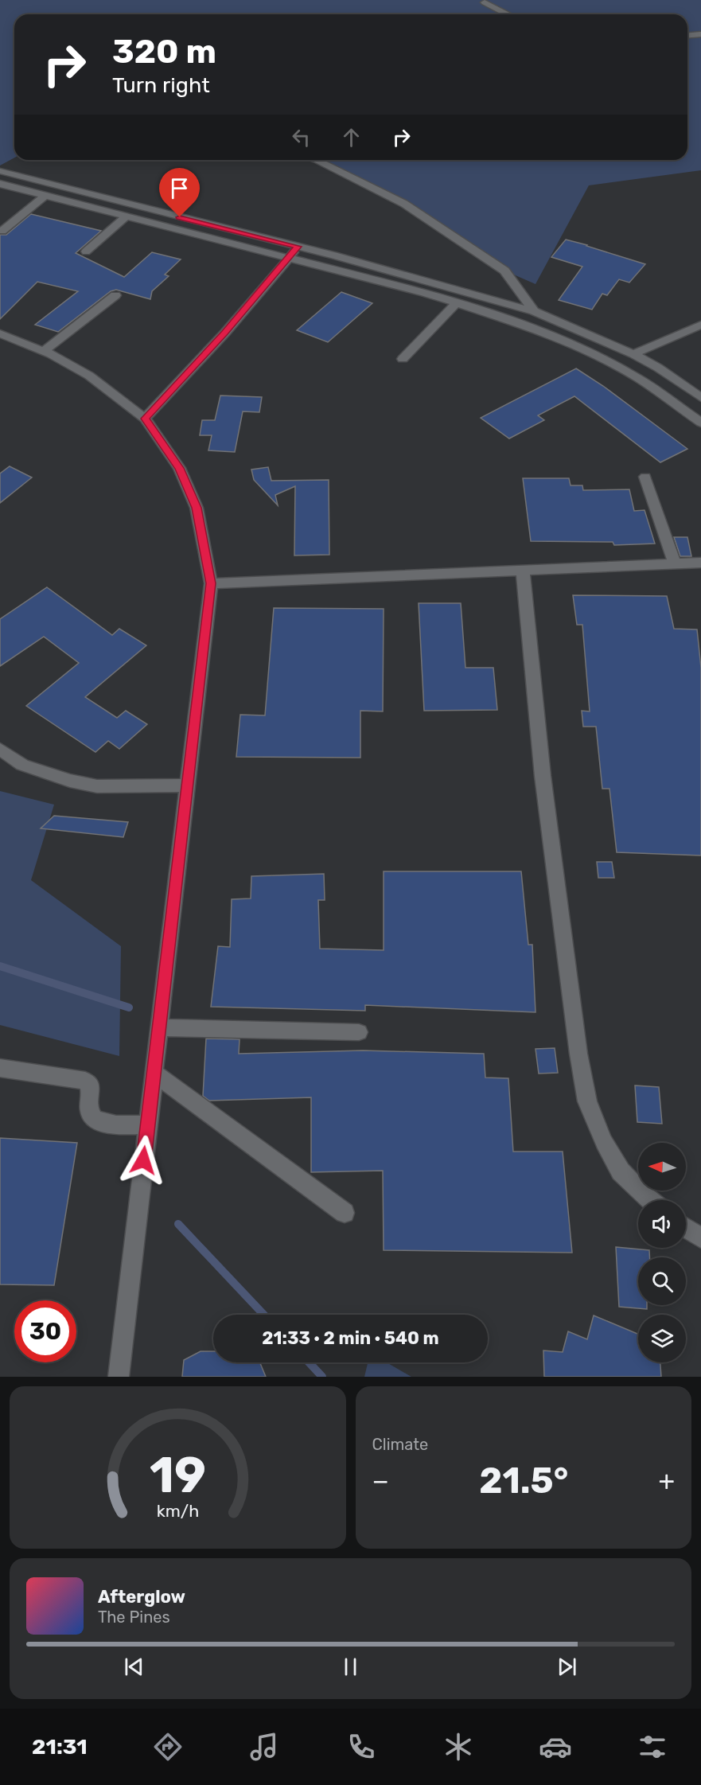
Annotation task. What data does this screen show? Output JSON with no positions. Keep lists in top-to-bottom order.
{
  "north": "left",
  "page": {
    "turn": ["320 m", "Turn right"],
    "limit": "30",
    "trip": "21:33 · 2 min · 540 m",
    "tile": "Climate",
    "heat": ["−", "21.5°", "+"],
    "song": ["Afterglow", "The Pines"],
    "tabs": "21:31",
    "gauge": ["19", "km/h"]
  }
}
